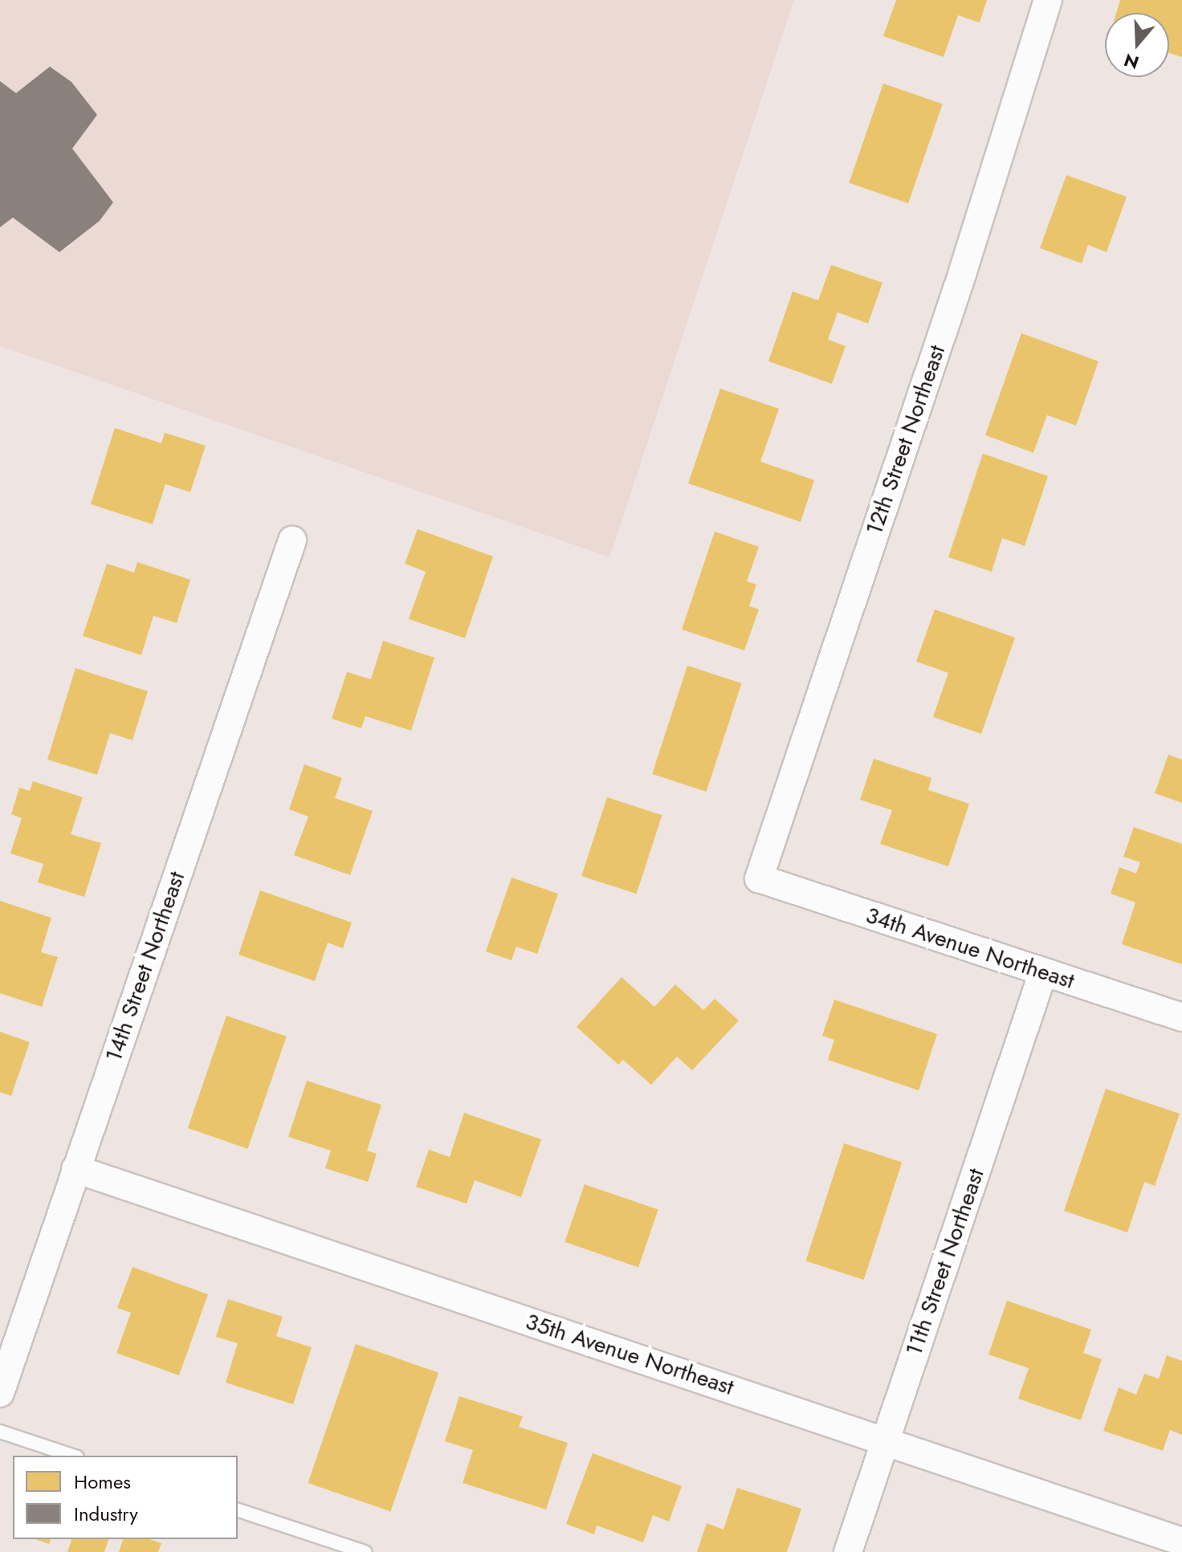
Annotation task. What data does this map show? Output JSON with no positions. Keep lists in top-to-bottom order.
{
  "streets": {
    "street": [
      "12th Street Northeast",
      "34th Avenue Northeast",
      "14th Street Northeast",
      "11th Street Northeast",
      "35th Avenue Northeast"
    ]
  },
  "crossings": [
    ["12th Street Northeast", "34th Avenue Northeast"],
    ["34th Avenue Northeast", "11th Street Northeast"],
    ["14th Street Northeast", "35th Avenue Northeast"],
    ["11th Street Northeast", "35th Avenue Northeast"]
  ],
  "legend": ["Homes", "Industry"],
  "north": "bottom"
}
